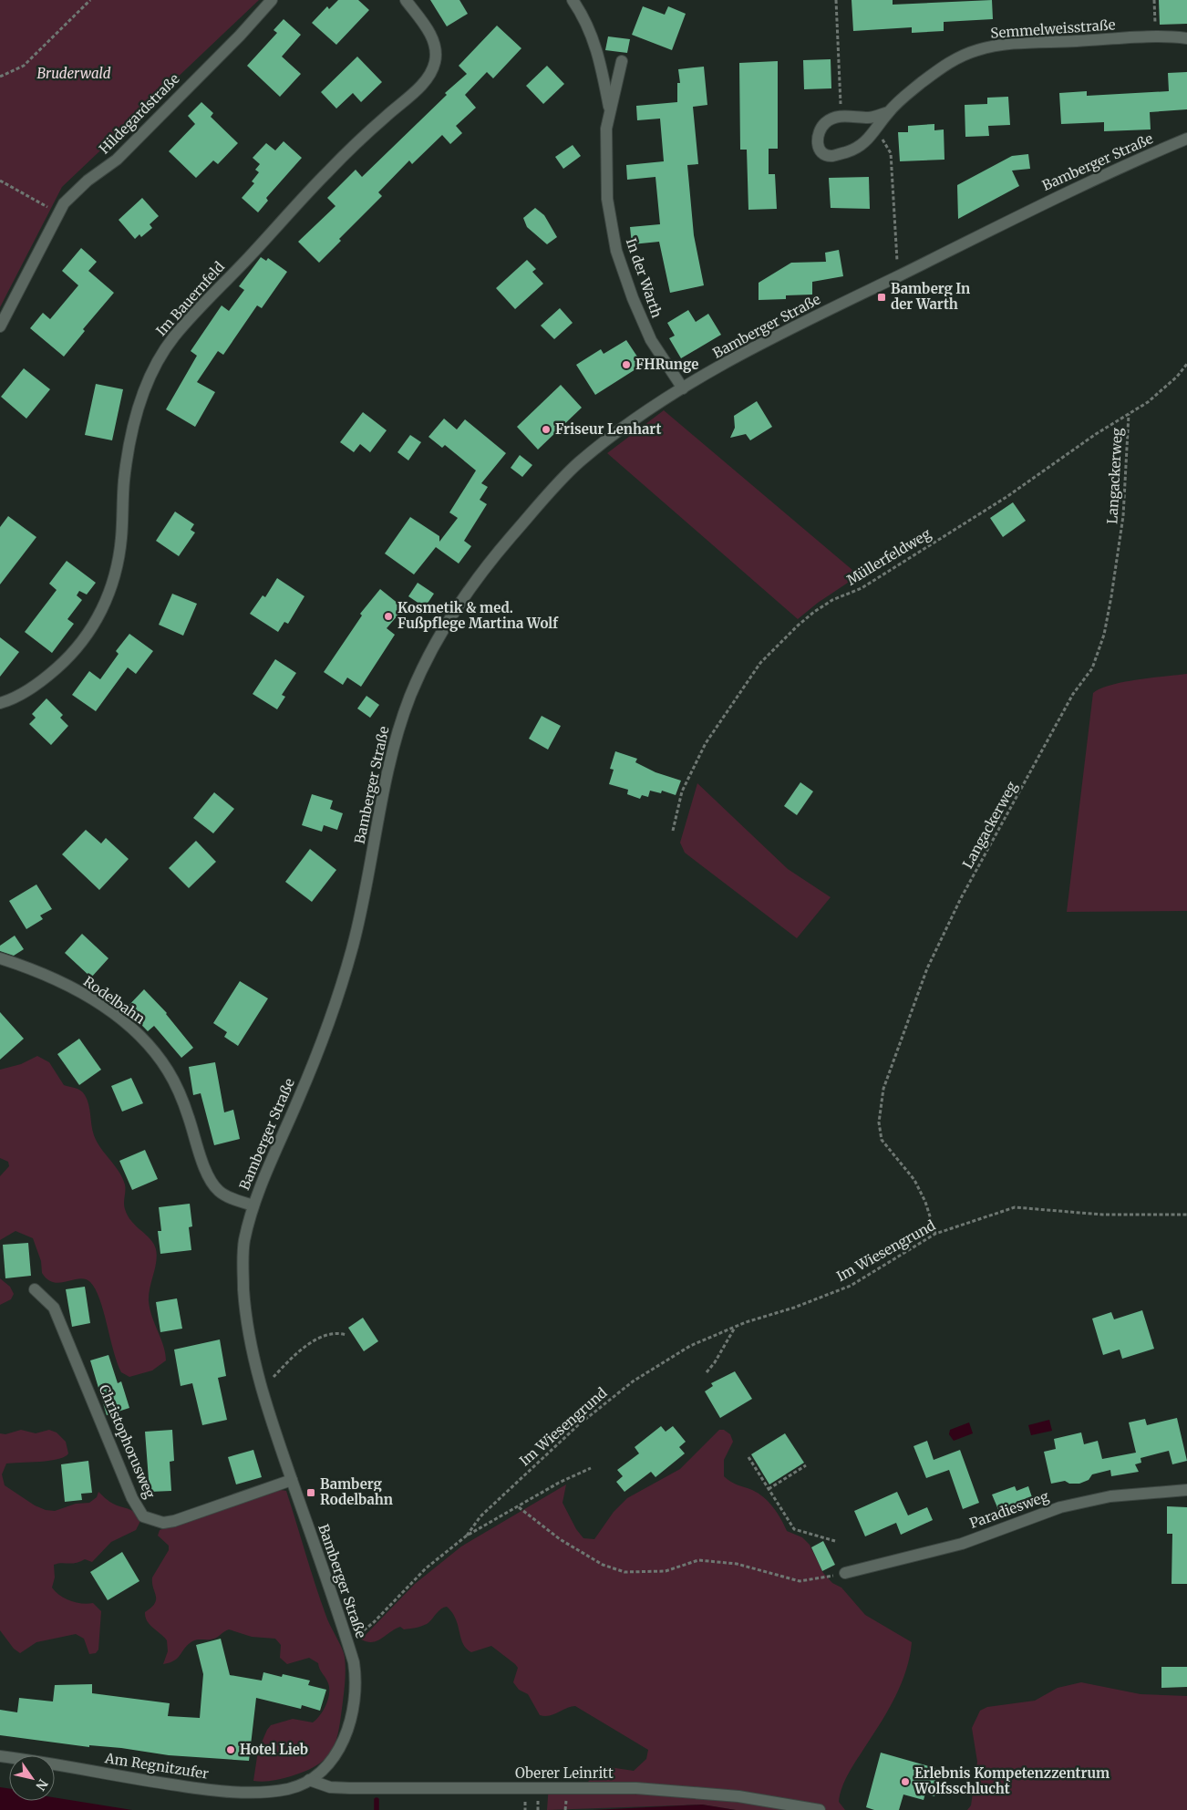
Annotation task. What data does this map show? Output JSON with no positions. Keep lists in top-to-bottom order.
{
  "streets": {
    "street": [
      "Semmelweisstraße",
      "Hildegardstraße",
      "Bamberger Straße",
      "In der Warth",
      "Im Bauernfeld",
      "Rodelbahn",
      "Christophorusweg",
      "Paradiesweg",
      "Am Regnitzufer",
      "Oberer Leinritt"
    ],
    "path": ["Langackerweg", "Müllerfeldweg", "Im Wiesengrund"]
  },
  "crossings": [
    ["Bamberger Straße", "In der Warth"],
    ["Bamberger Straße", "Rodelbahn"],
    ["Bamberger Straße", "Im Wiesengrund"],
    ["Bamberger Straße", "Christophorusweg"],
    ["Bamberger Straße", "Am Regnitzufer"],
    ["Bamberger Straße", "Oberer Leinritt"],
    ["Langackerweg", "Müllerfeldweg"],
    ["Langackerweg", "Im Wiesengrund"],
    ["Am Regnitzufer", "Oberer Leinritt"]
  ],
  "parks": ["Bruderwald"],
  "places": {
    "transit": ["Bamberg In der Warth", "Bamberg Rodelbahn"],
    "other": [
      "FHRunge",
      "Friseur Lenhart",
      "Kosmetik & med. Fußpflege Martina Wolf",
      "Hotel Lieb",
      "Erlebnis Kompetenzzentrum Wolfsschlucht"
    ]
  },
  "north": "bottom right"
}
